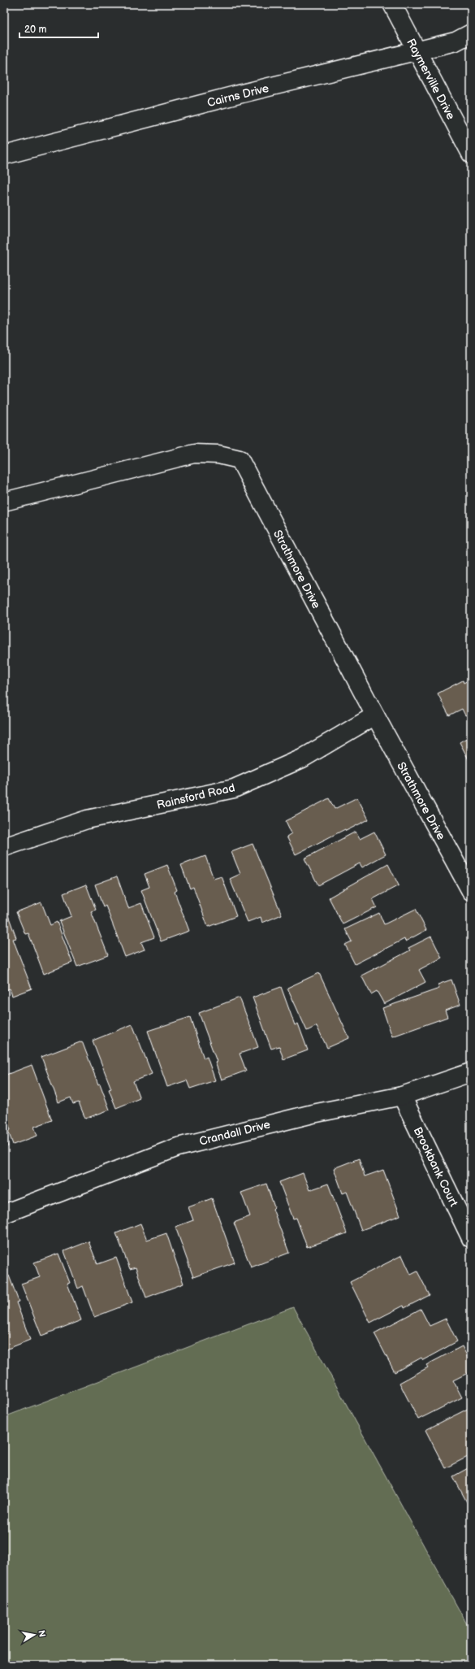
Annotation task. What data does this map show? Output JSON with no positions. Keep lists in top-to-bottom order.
{
  "streets": {
    "street": [
      "Raymerville Drive",
      "Cairns Drive",
      "Strathmore Drive",
      "Rainsford Road",
      "Crandall Drive",
      "Brookbank Court"
    ]
  },
  "crossings": [
    ["Raymerville Drive", "Cairns Drive"],
    ["Strathmore Drive", "Rainsford Road"],
    ["Crandall Drive", "Brookbank Court"]
  ],
  "scale_bar": "20 m",
  "north": "right"
}
